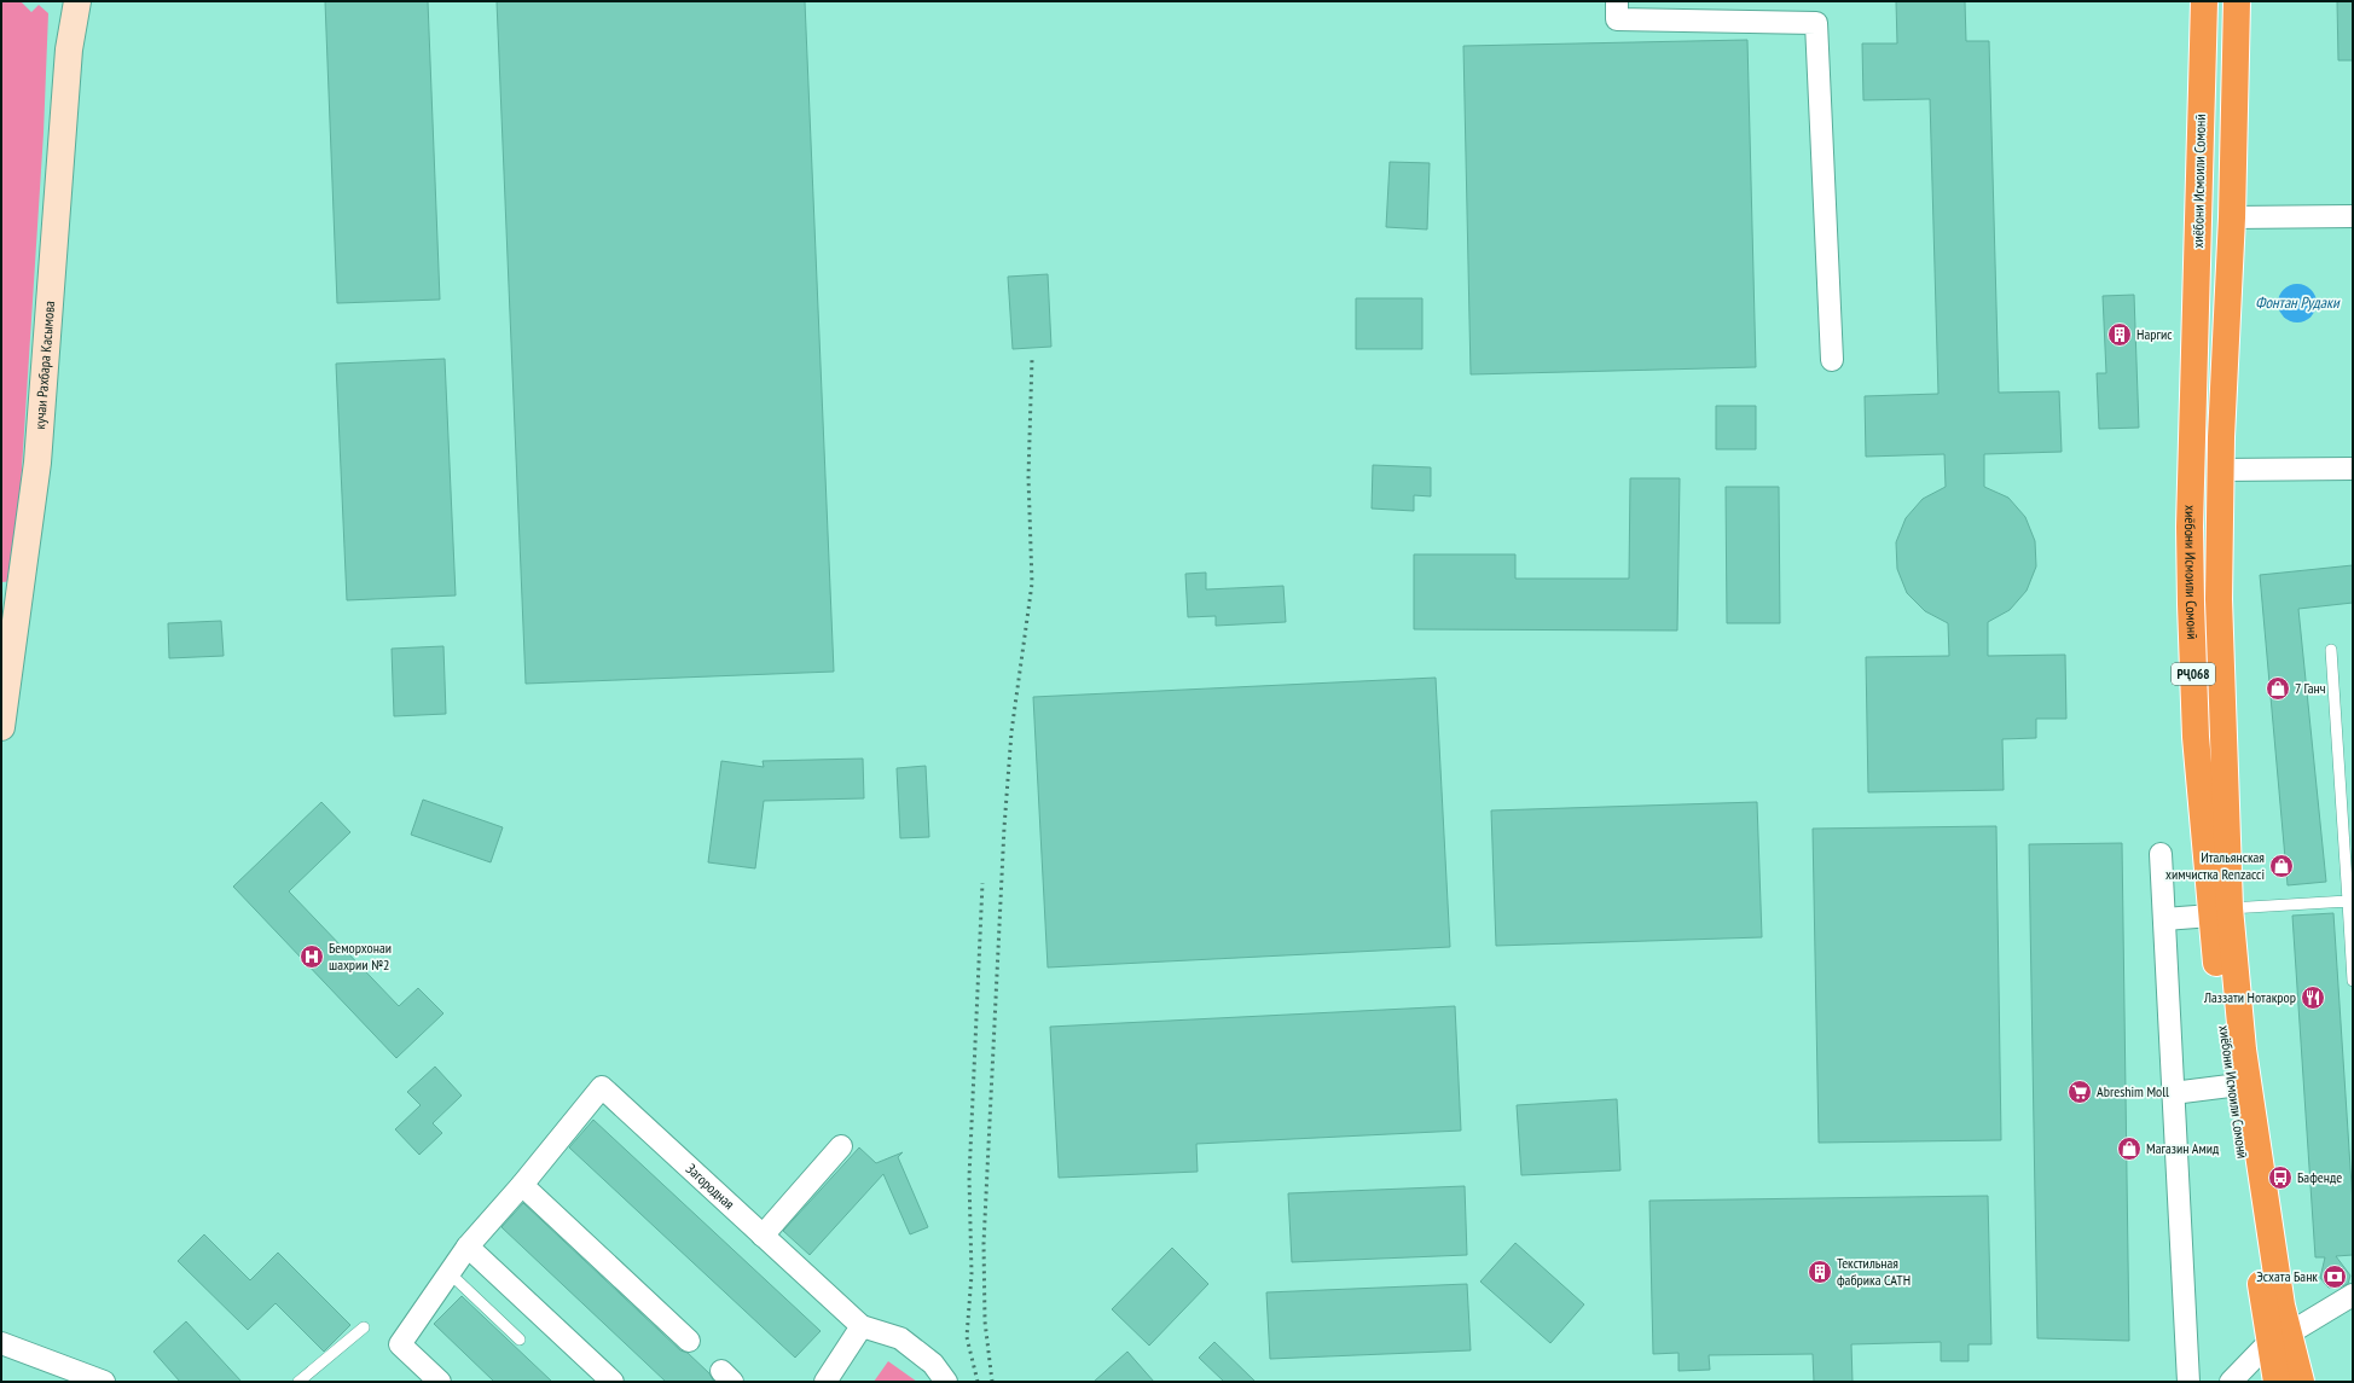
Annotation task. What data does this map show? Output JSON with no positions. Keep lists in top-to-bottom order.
{
  "streets": {
    "highway": ["хиёбони Исмоили Сомонӣ", "РҶ068"],
    "main road": ["кучаи Рахбара Касымова"],
    "street": ["Загородная"]
  },
  "crossings": [
    ["хиёбони Исмоили Сомонӣ", "РҶ068"]
  ],
  "water": ["Фонтан Рудаки"],
  "places": {
    "building": ["Наргис", "Текстильная фабрика САТН"],
    "shop": ["7 Ганч", "Итальянская химчистка Renzacci", "Магазин Амид"],
    "hospital": ["Беморхонаи шахрии №2"],
    "restaurant": ["Лаззати Нотакрор"],
    "supermarket": ["Abreshim Moll"],
    "bus stop": ["Бафенде"],
    "bank": ["Эсxата Банк"]
  }
}
